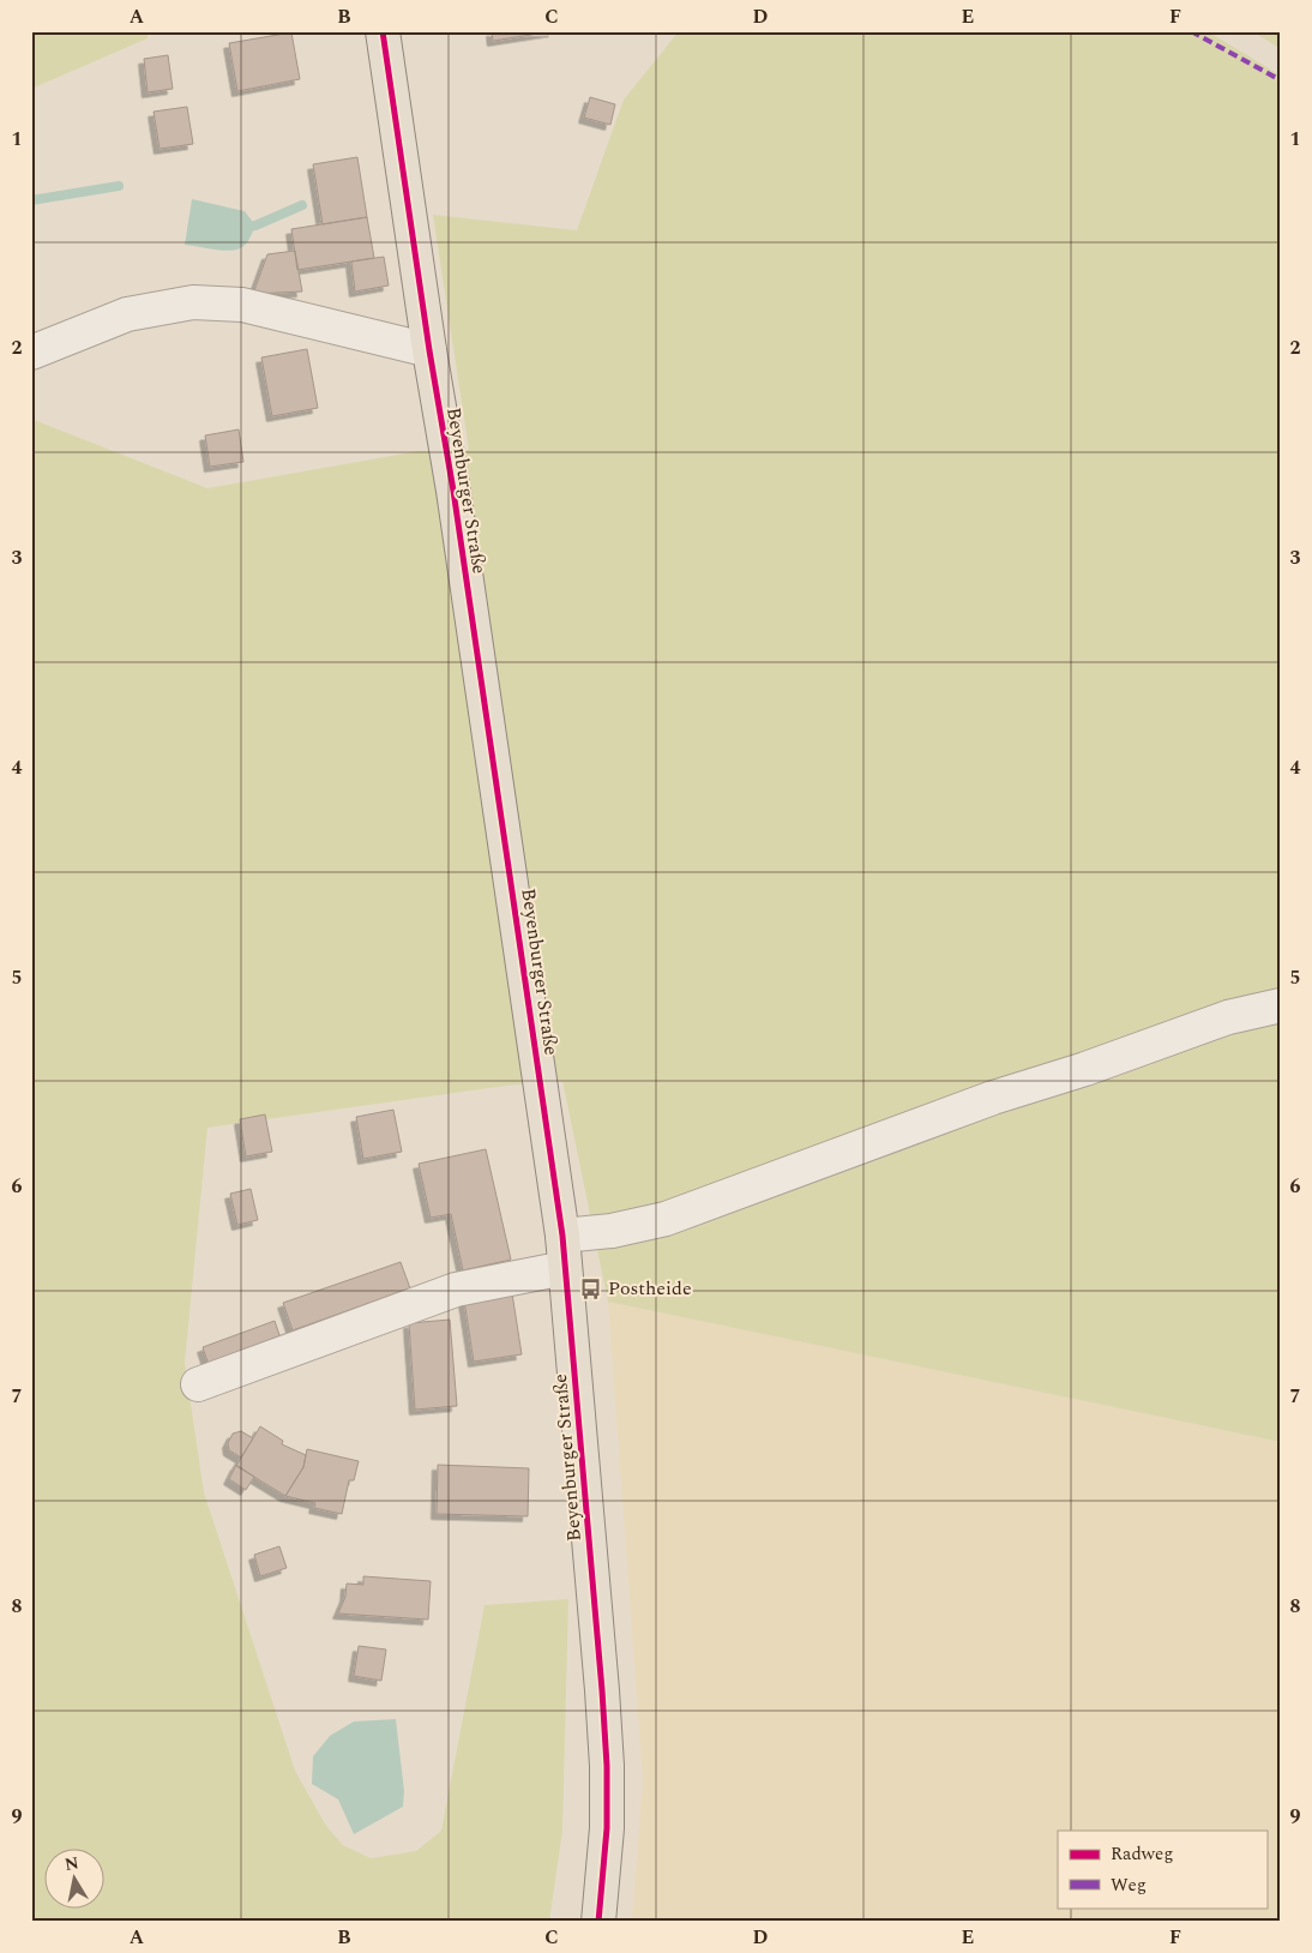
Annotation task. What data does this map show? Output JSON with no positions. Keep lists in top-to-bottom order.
{
  "streets": {
    "main road": ["Beyenburger Straße"]
  },
  "places": {
    "bus stop": ["Postheide"]
  },
  "legend": ["Radweg", "Weg"],
  "north": "top",
  "grid": {
    "columns": [
      "A",
      "B",
      "C",
      "D",
      "E",
      "F"
    ],
    "rows": [
      "1",
      "2",
      "3",
      "4",
      "5",
      "6",
      "7",
      "8",
      "9"
    ]
  }
}
